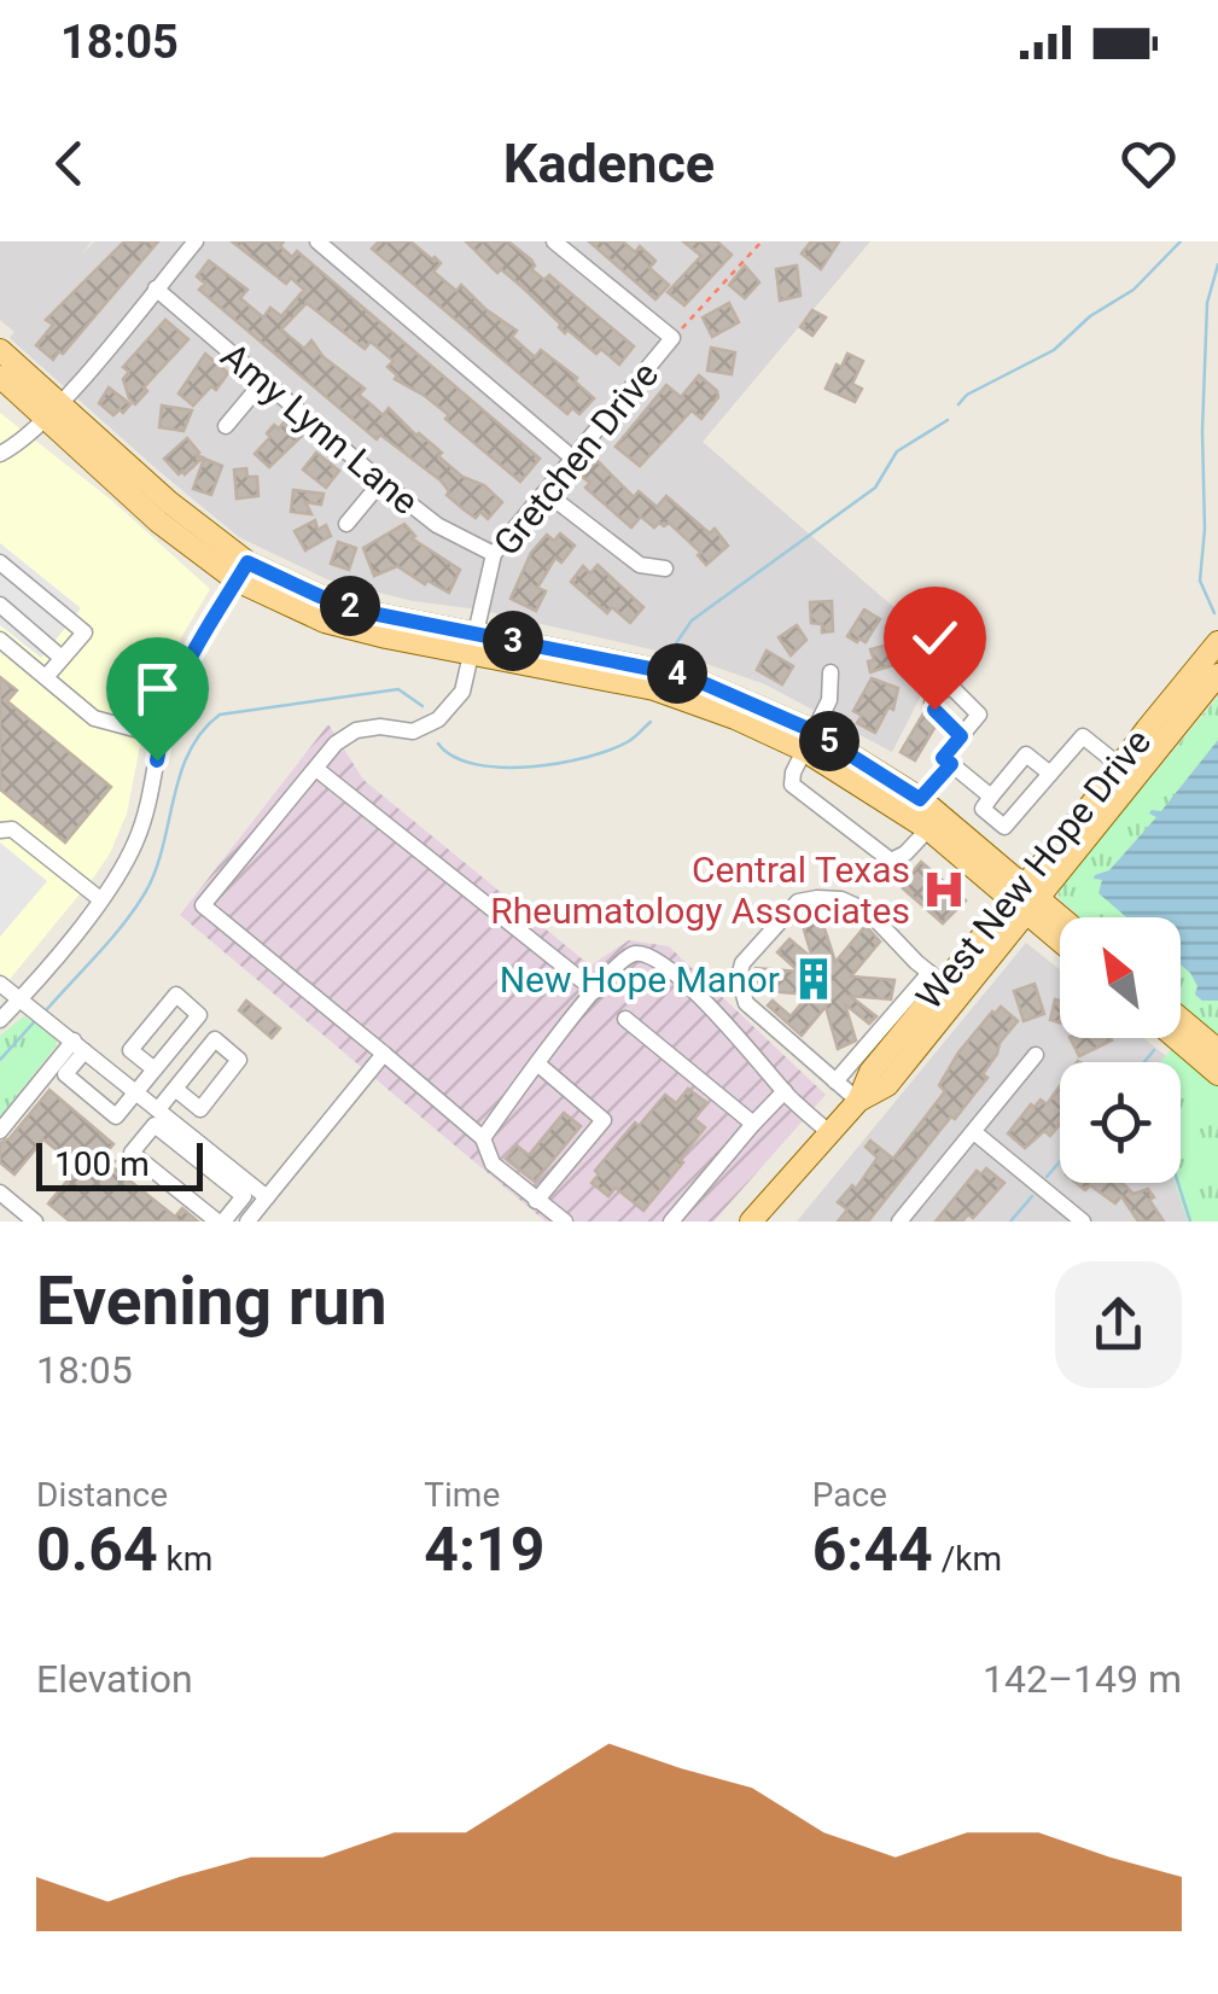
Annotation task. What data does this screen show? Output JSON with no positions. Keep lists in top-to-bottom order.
{
  "streets": {
    "main road": ["West New Hope Drive"],
    "street": ["Amy Lynn Lane", "Gretchen Drive"]
  },
  "crossings": [
    ["Amy Lynn Lane", "Gretchen Drive"]
  ],
  "places": {
    "hospital": ["Central Texas Rheumatology Associates"],
    "building": ["New Hope Manor"]
  },
  "scale_bar": "100 m",
  "north": "top left",
  "page": {
    "status": "18:05",
    "header": "Kadence",
    "pins": [
      "2",
      "3",
      "4",
      "5"
    ],
    "scale": "100 m",
    "heading": ["Evening run", "18:05"],
    "stats": [
      ["Distance", "0.64 km"],
      ["Time", "4:19"],
      ["Pace", "6:44 /km"]
    ],
    "chart": ["Elevation", "142–149 m"]
  }
}
